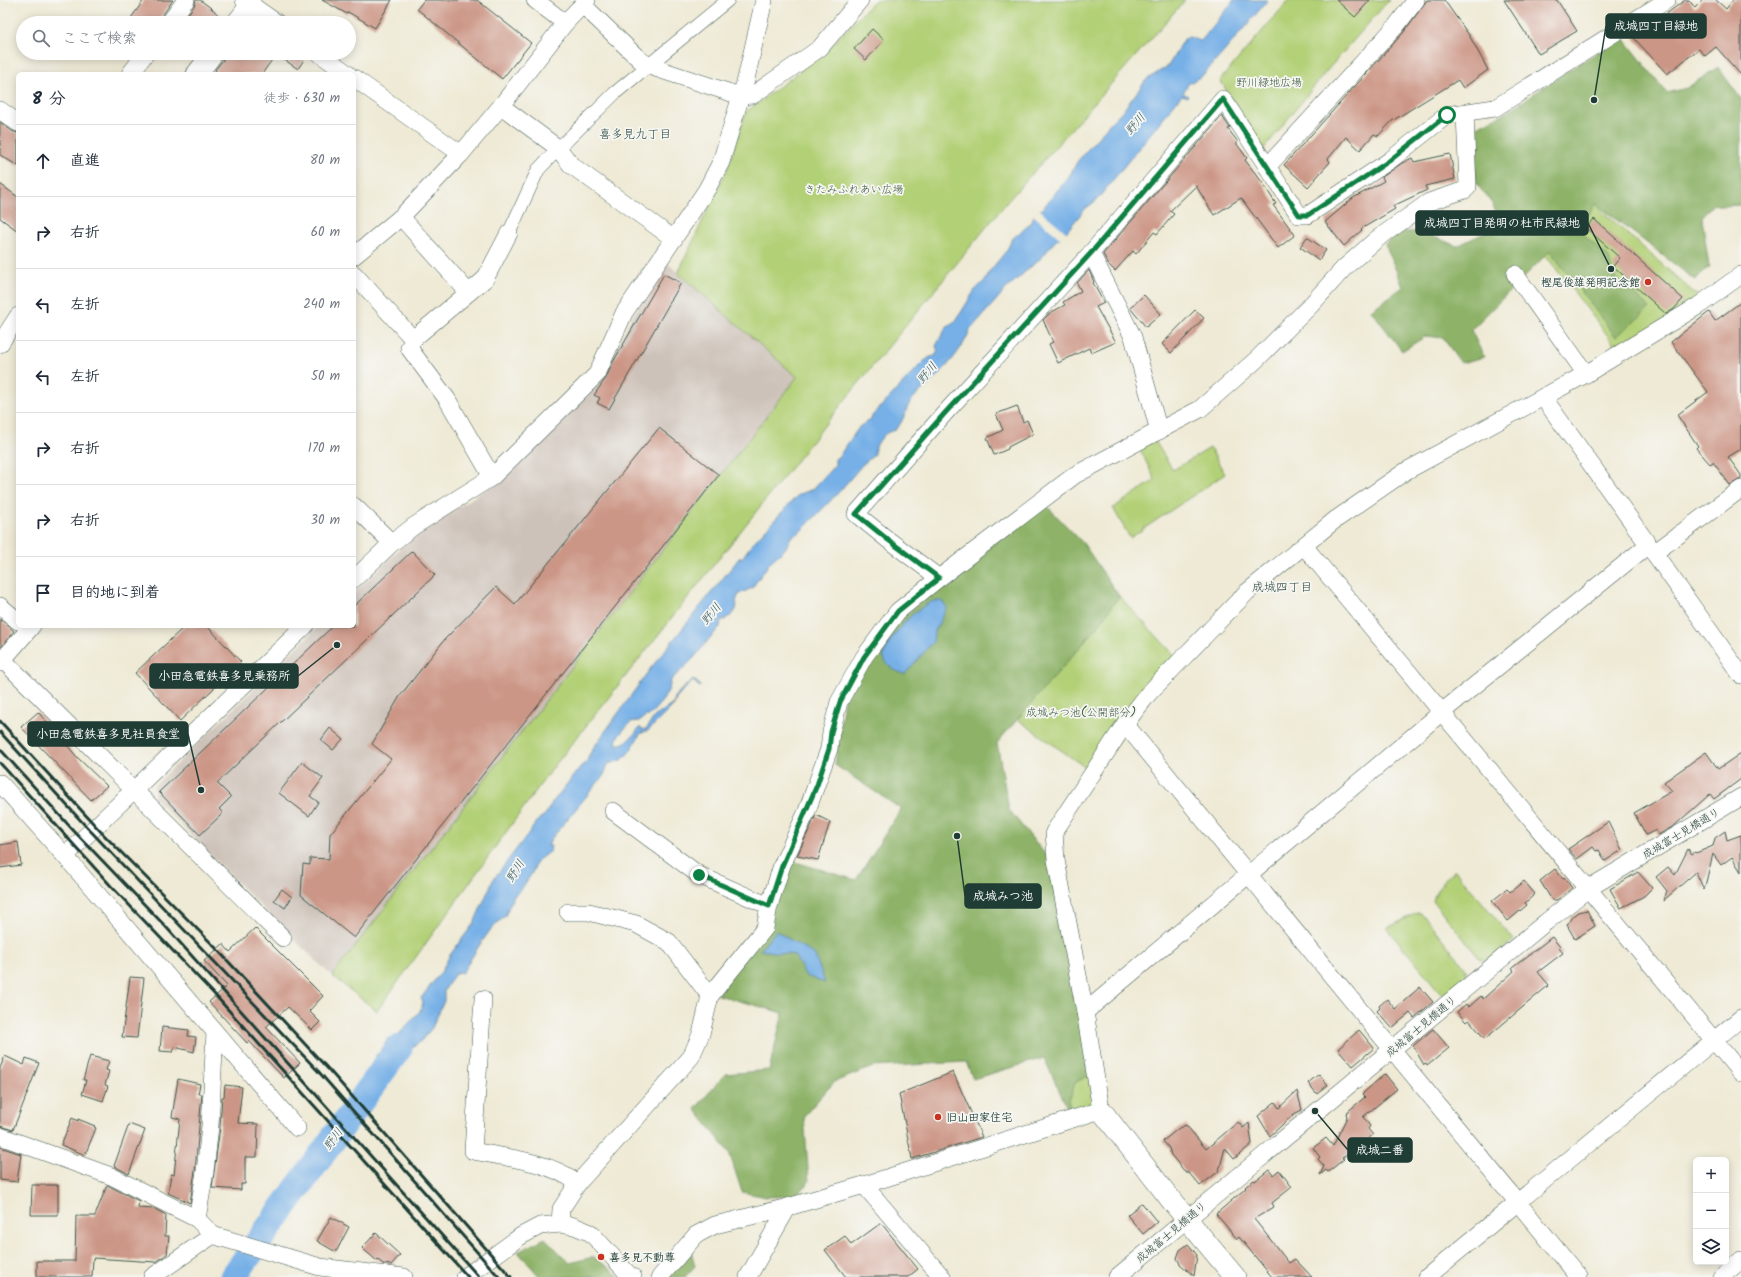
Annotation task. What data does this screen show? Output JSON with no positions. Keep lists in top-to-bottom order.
{
  "streets": {
    "street": ["成城富士見橋通り"]
  },
  "districts": ["喜多見九丁目", "成城四丁目"],
  "water": ["野川"],
  "parks": ["野川緑地広場", "きたみふれあい広場", "成城みつ池(公開部分)"],
  "places": [
    "成城四丁目緑地",
    "成城四丁目発明の杜市民緑地",
    "樫尾俊雄発明記念館",
    "小田急電鉄喜多見乗務所",
    "小田急電鉄喜多見社員食堂",
    "成城みつ池",
    "成城二番",
    "旧山田家住宅",
    "喜多見不動尊"
  ],
  "page": {
    "search": "ここで検索",
    "heading": ["8 分", "徒歩 · 630 m"],
    "list": [
      ["直進", "80 m"],
      ["右折", "60 m"],
      ["左折", "240 m"],
      ["左折", "50 m"],
      ["右折", "170 m"],
      ["右折", "30 m"],
      "目的地に到着"
    ],
    "map_buttons": ["+", "−"]
  }
}
